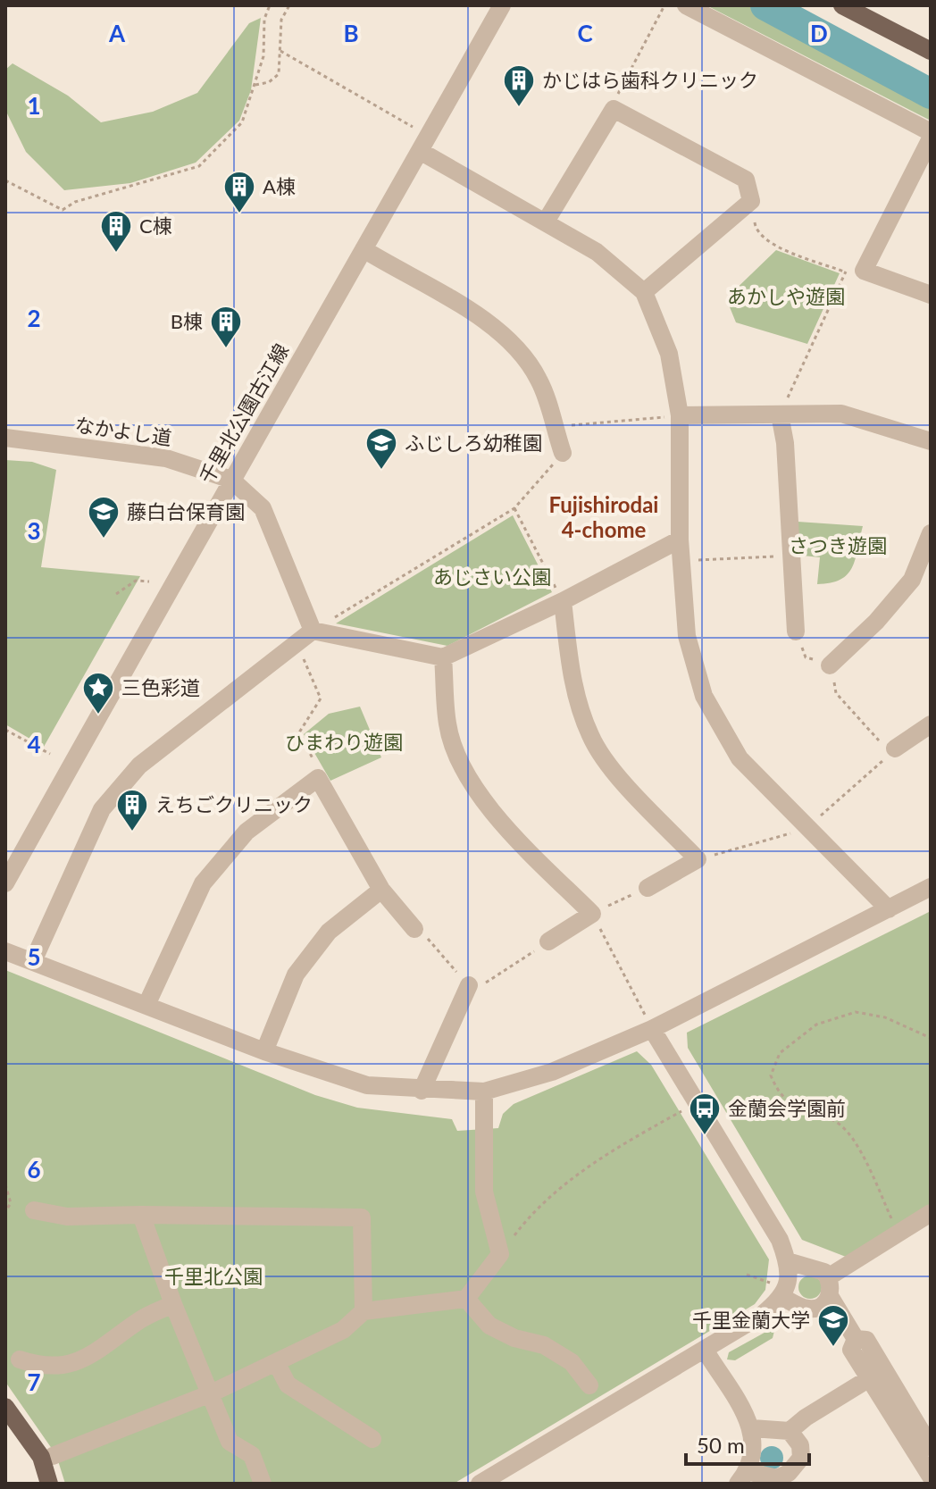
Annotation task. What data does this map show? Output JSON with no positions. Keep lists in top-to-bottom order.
{
  "streets": {
    "street": ["千里北公園古江線", "なかよし道"]
  },
  "crossings": [
    ["千里北公園古江線", "なかよし道"]
  ],
  "districts": ["Fujishirodai 4-chome"],
  "parks": [
    "あかしや遊園",
    "さつき遊園",
    "あじさい公園",
    "ひまわり遊園",
    "千里北公園"
  ],
  "places": {
    "building": [
      "かじはら歯科クリニック",
      "A棟",
      "C棟",
      "B棟",
      "えちごクリニック"
    ],
    "school or university": ["ふじしろ幼稚園", "藤白台保育園", "千里金蘭大学"],
    "place": ["三色彩道"],
    "bus stop": ["金蘭会学園前"]
  },
  "scale_bar": "50 m",
  "grid": {
    "columns": [
      "A",
      "B",
      "C",
      "D"
    ],
    "rows": [
      "1",
      "2",
      "3",
      "4",
      "5",
      "6",
      "7"
    ]
  }
}
